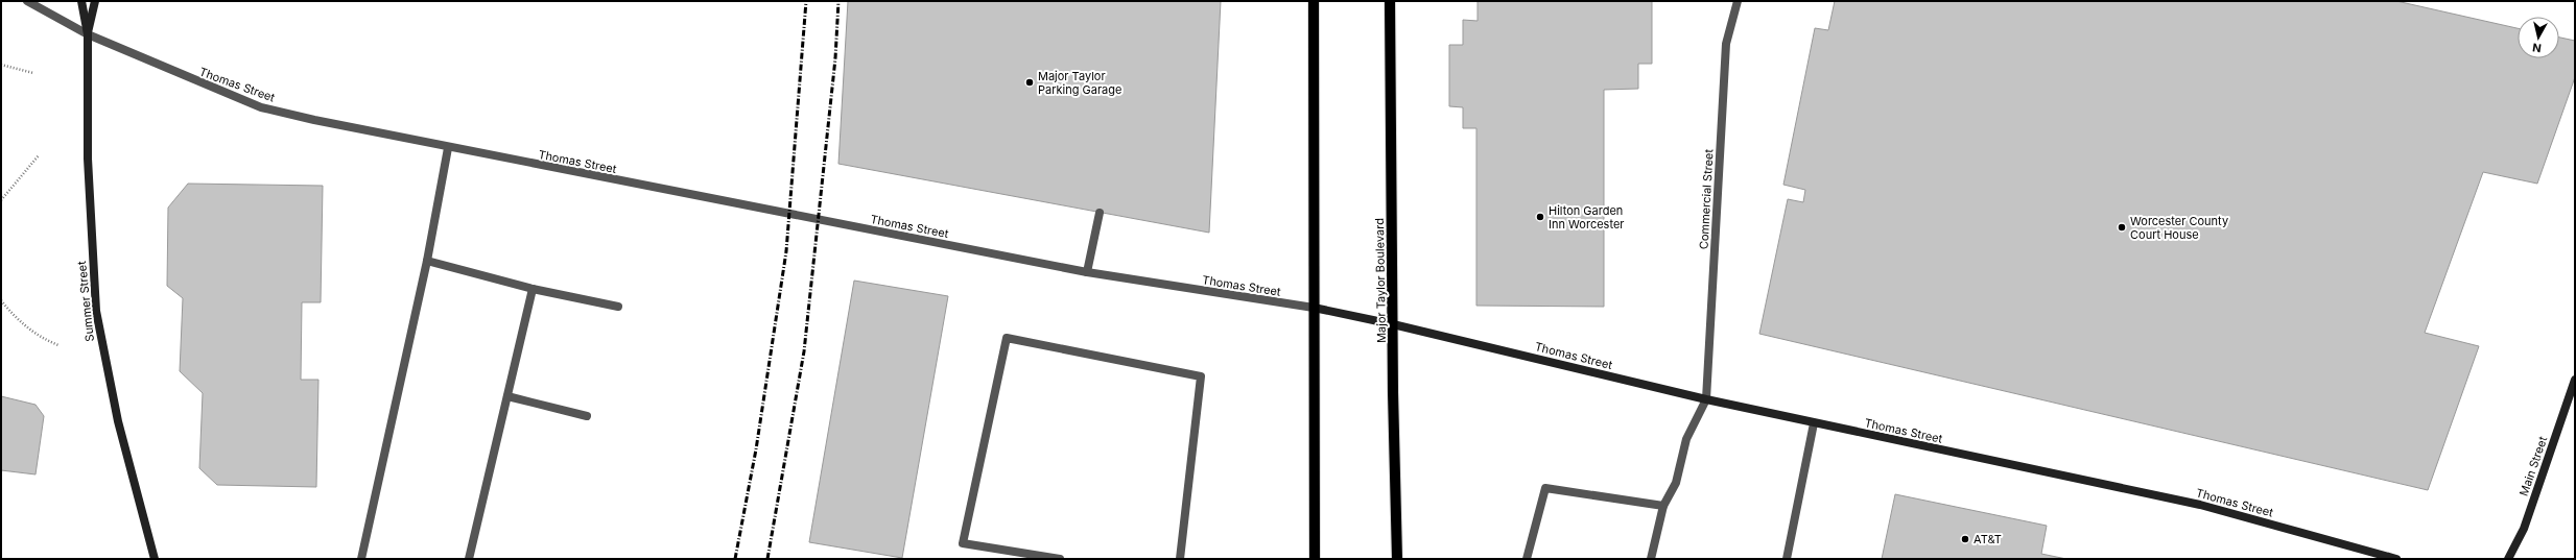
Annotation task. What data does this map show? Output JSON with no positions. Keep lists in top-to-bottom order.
{
  "streets": {
    "main road": [
      "Thomas Street",
      "Major Taylor Boulevard",
      "Summer Street",
      "Main Street"
    ],
    "street": ["Commercial Street"]
  },
  "crossings": [
    ["Thomas Street", "Commercial Street"],
    ["Thomas Street", "Major Taylor Boulevard"],
    ["Thomas Street", "Summer Street"]
  ],
  "places": [
    "Major Taylor Parking Garage",
    "Hilton Garden Inn Worcester",
    "Worcester County Court House",
    "AT&T"
  ],
  "north": "bottom"
}
